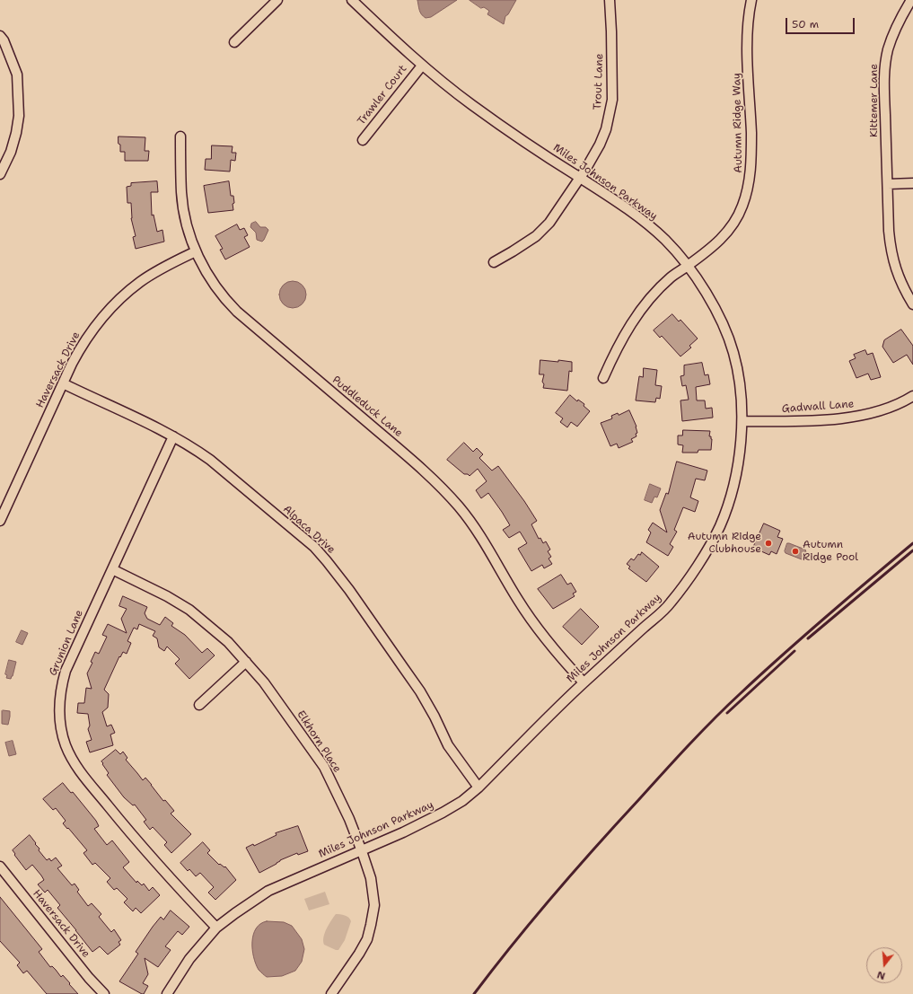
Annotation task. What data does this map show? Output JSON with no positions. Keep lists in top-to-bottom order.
{
  "streets": {
    "street": [
      "Trout Lane",
      "Trawler Court",
      "Kittemer Lane",
      "Autumn Ridge Way",
      "Miles Johnson Parkway",
      "Haversack Drive",
      "Puddleduck Lane",
      "Gadwall Lane",
      "Alpaca Drive",
      "Grunion Lane",
      "Elkhorn Place"
    ]
  },
  "crossings": [
    ["Trout Lane", "Miles Johnson Parkway"],
    ["Trawler Court", "Miles Johnson Parkway"],
    ["Autumn Ridge Way", "Miles Johnson Parkway"],
    ["Miles Johnson Parkway", "Puddleduck Lane"],
    ["Miles Johnson Parkway", "Gadwall Lane"],
    ["Miles Johnson Parkway", "Alpaca Drive"],
    ["Miles Johnson Parkway", "Grunion Lane"],
    ["Miles Johnson Parkway", "Elkhorn Place"],
    ["Haversack Drive", "Puddleduck Lane"],
    ["Haversack Drive", "Alpaca Drive"],
    ["Alpaca Drive", "Grunion Lane"],
    ["Grunion Lane", "Elkhorn Place"]
  ],
  "places": ["Autumn Ridge Clubhouse", "Autumn Ridge Pool"],
  "scale_bar": "50 m",
  "north": "bottom"
}
